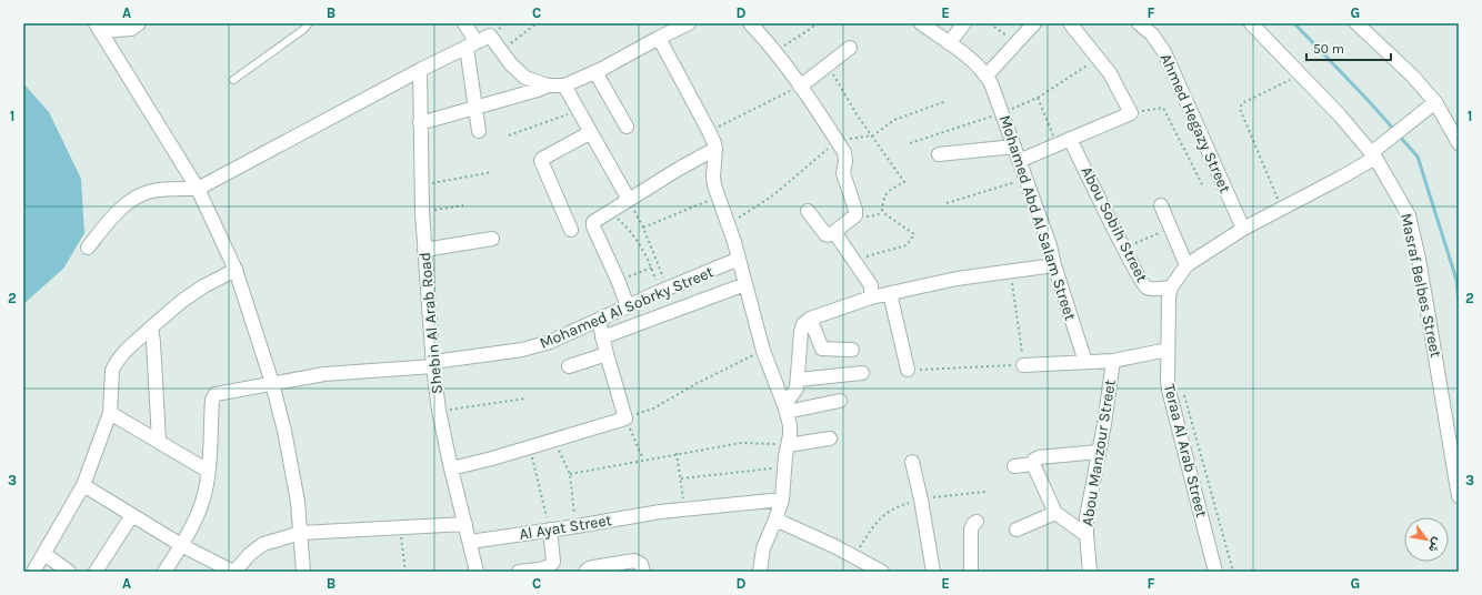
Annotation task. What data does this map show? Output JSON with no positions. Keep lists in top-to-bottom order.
{
  "streets": {
    "street": [
      "Ahmed Hegazy Street",
      "Mohamed Abd Al Salam Street",
      "Abou Sobih Street",
      "Masraf Belbes Street",
      "Mohamed Al Sobrky Street",
      "Shebin Al Arab Road",
      "Teraa Al Arab Street",
      "Abou Manzour Street",
      "Al Ayat Street"
    ]
  },
  "crossings": [
    ["Abou Sobih Street", "Teraa Al Arab Street"],
    ["Mohamed Al Sobrky Street", "Shebin Al Arab Road"],
    ["Shebin Al Arab Road", "Al Ayat Street"]
  ],
  "scale_bar": "50 m",
  "north": "bottom right",
  "grid": {
    "columns": [
      "A",
      "B",
      "C",
      "D",
      "E",
      "F",
      "G"
    ],
    "rows": ["1", "2", "3"]
  }
}
